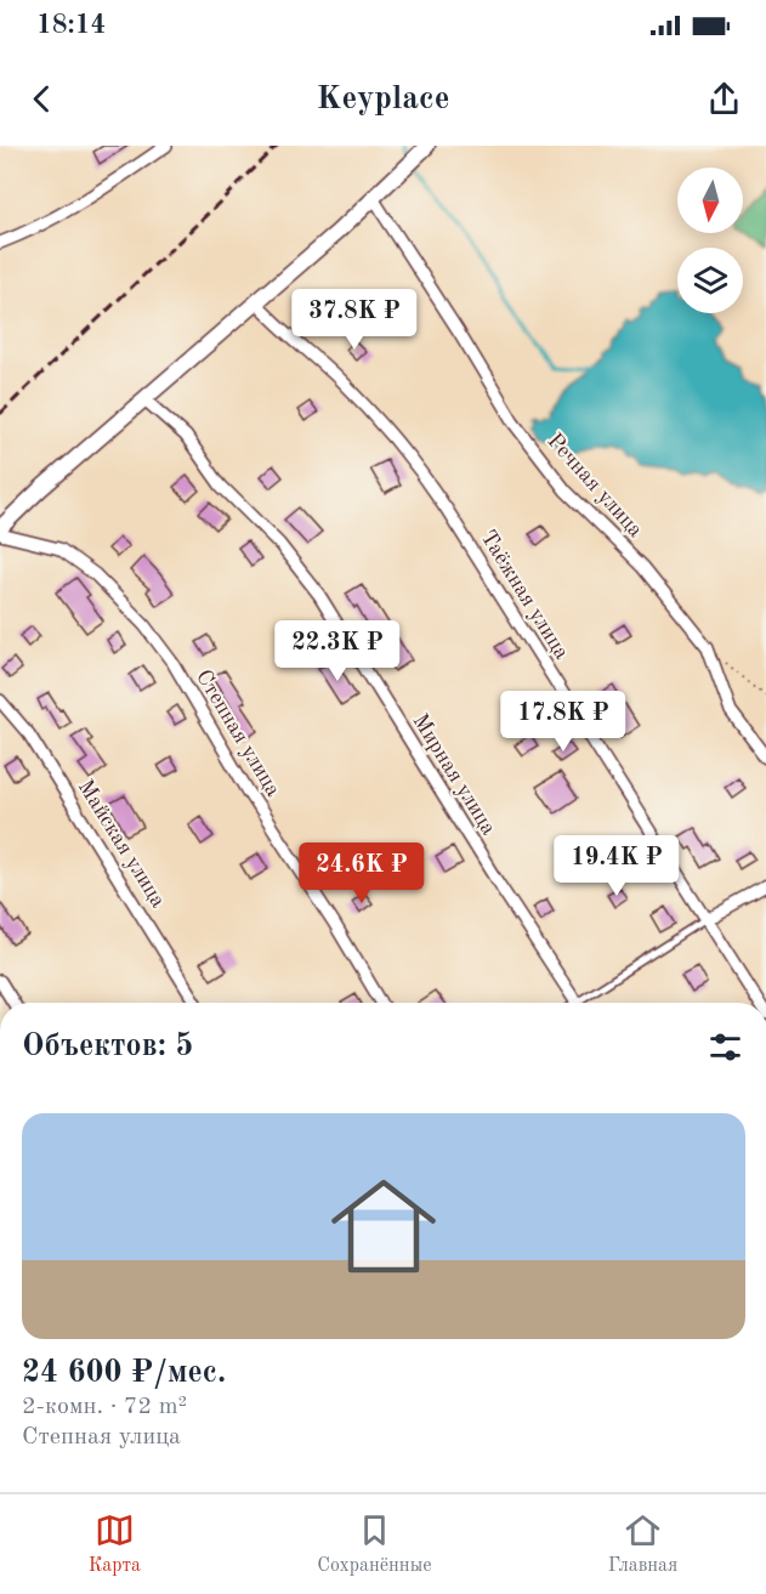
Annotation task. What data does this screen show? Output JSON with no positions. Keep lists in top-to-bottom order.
{
  "streets": {
    "street": [
      "Речная улица",
      "Таёжная улица",
      "Степная улица",
      "Мирная улица",
      "Майская улица"
    ]
  },
  "north": "bottom",
  "page": {
    "status": "18:14",
    "header": "Keyplace",
    "price": [
      "37.8K ₽",
      "22.3K ₽",
      "17.8K ₽",
      "19.4K ₽",
      "24.6K ₽"
    ],
    "heading": "Объектов: 5",
    "list": [
      {
        "name": "24 600 ₽/мес.",
        "note": "2-комн. · 72 m² · Степная улица"
      }
    ],
    "tabs": ["Карта", "Сохранённые", "Главная"]
  }
}
